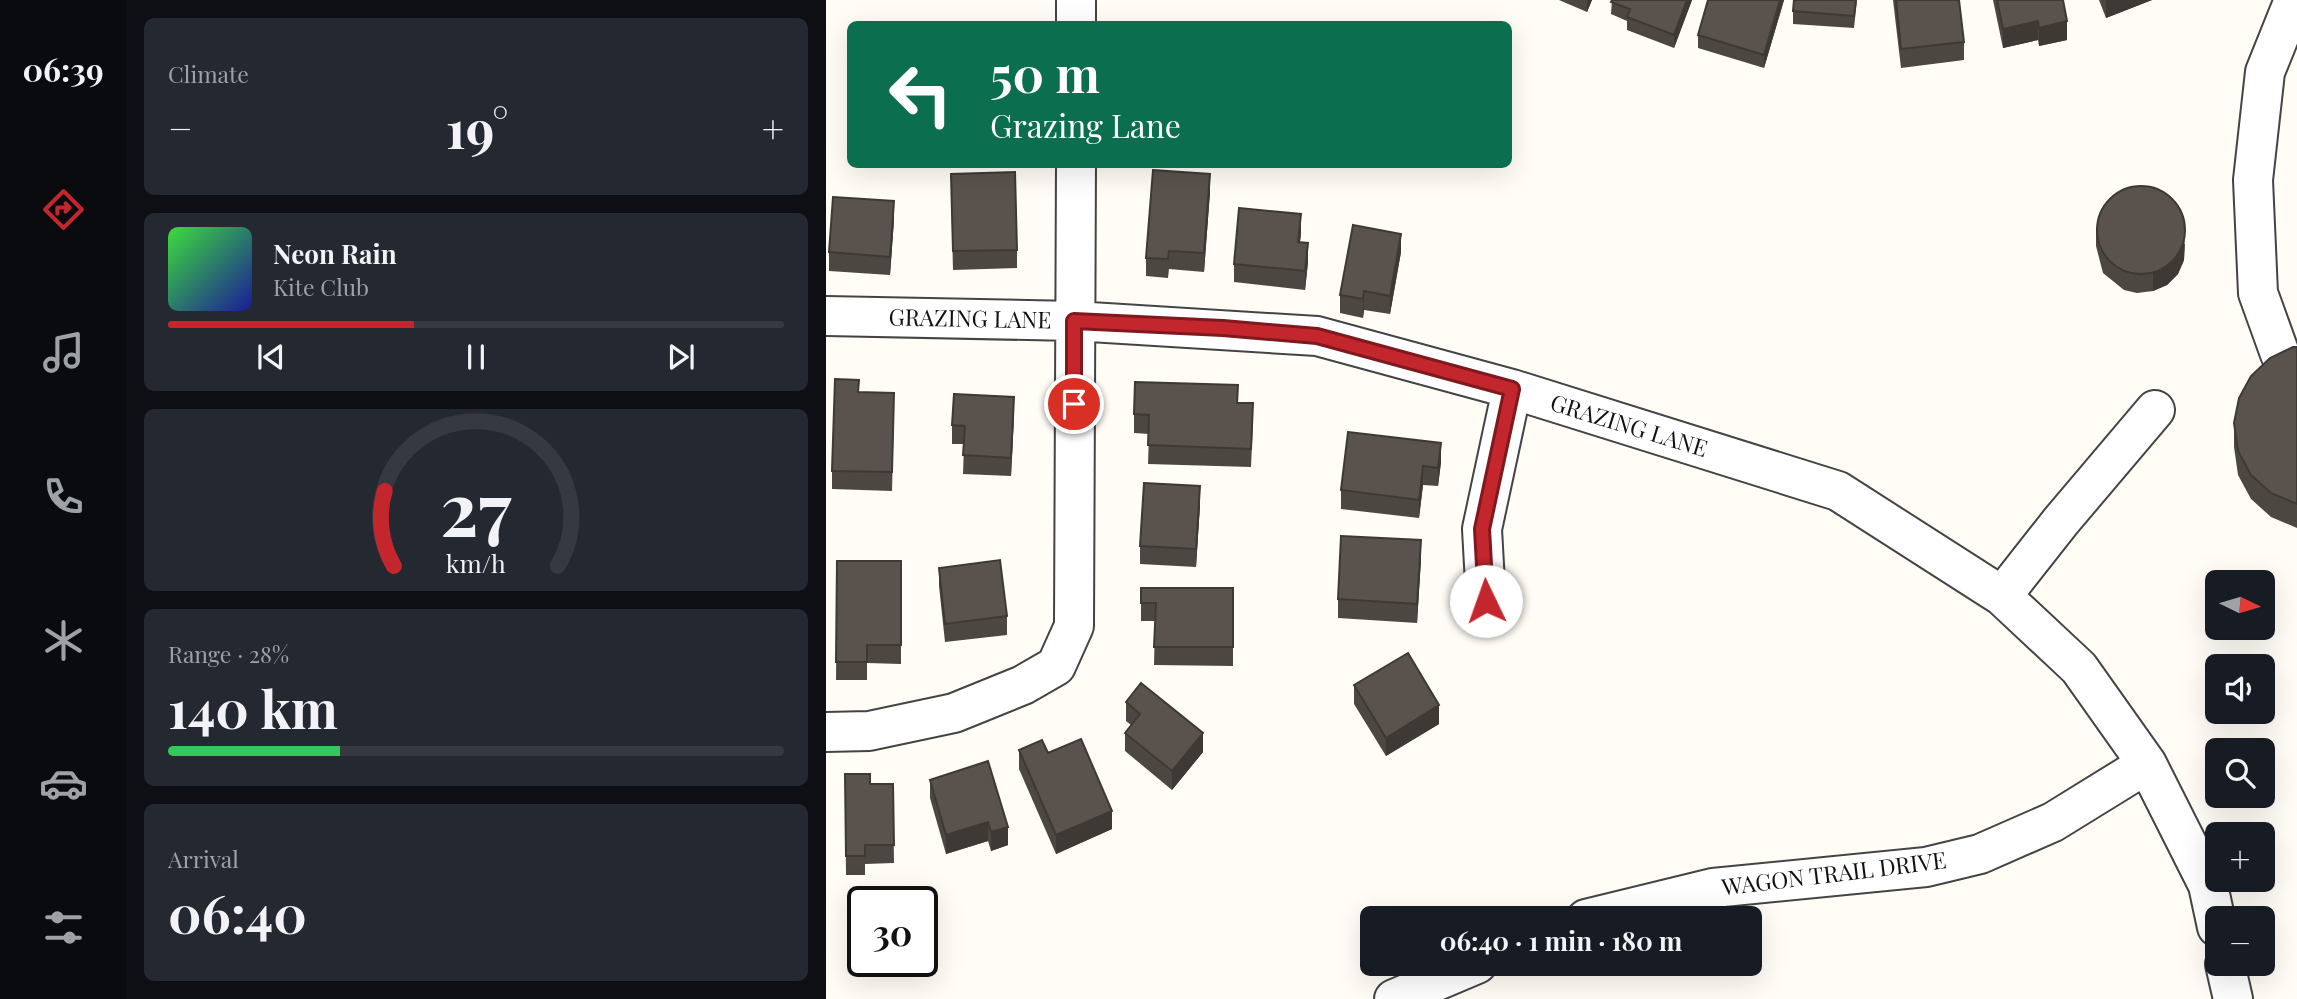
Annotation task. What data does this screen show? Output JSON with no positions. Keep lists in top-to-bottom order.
{
  "streets": {
    "street": ["GRAZING LANE", "WAGON TRAIL DRIVE"]
  },
  "crossings": [
    ["GRAZING LANE", "WAGON TRAIL DRIVE"]
  ],
  "north": "right",
  "page": {
    "tabs": "06:39",
    "tile": [
      "Climate",
      ["Range · 28%", "140 km"],
      ["Arrival", "06:40"]
    ],
    "turn": ["50 m", "Grazing Lane"],
    "heat": ["−", "19°", "+"],
    "song": ["Neon Rain", "Kite Club"],
    "map_buttons": ["+", "−"],
    "limit": "30",
    "trip": "06:40 · 1 min · 180 m",
    "gauge": ["27", "km/h"]
  }
}
